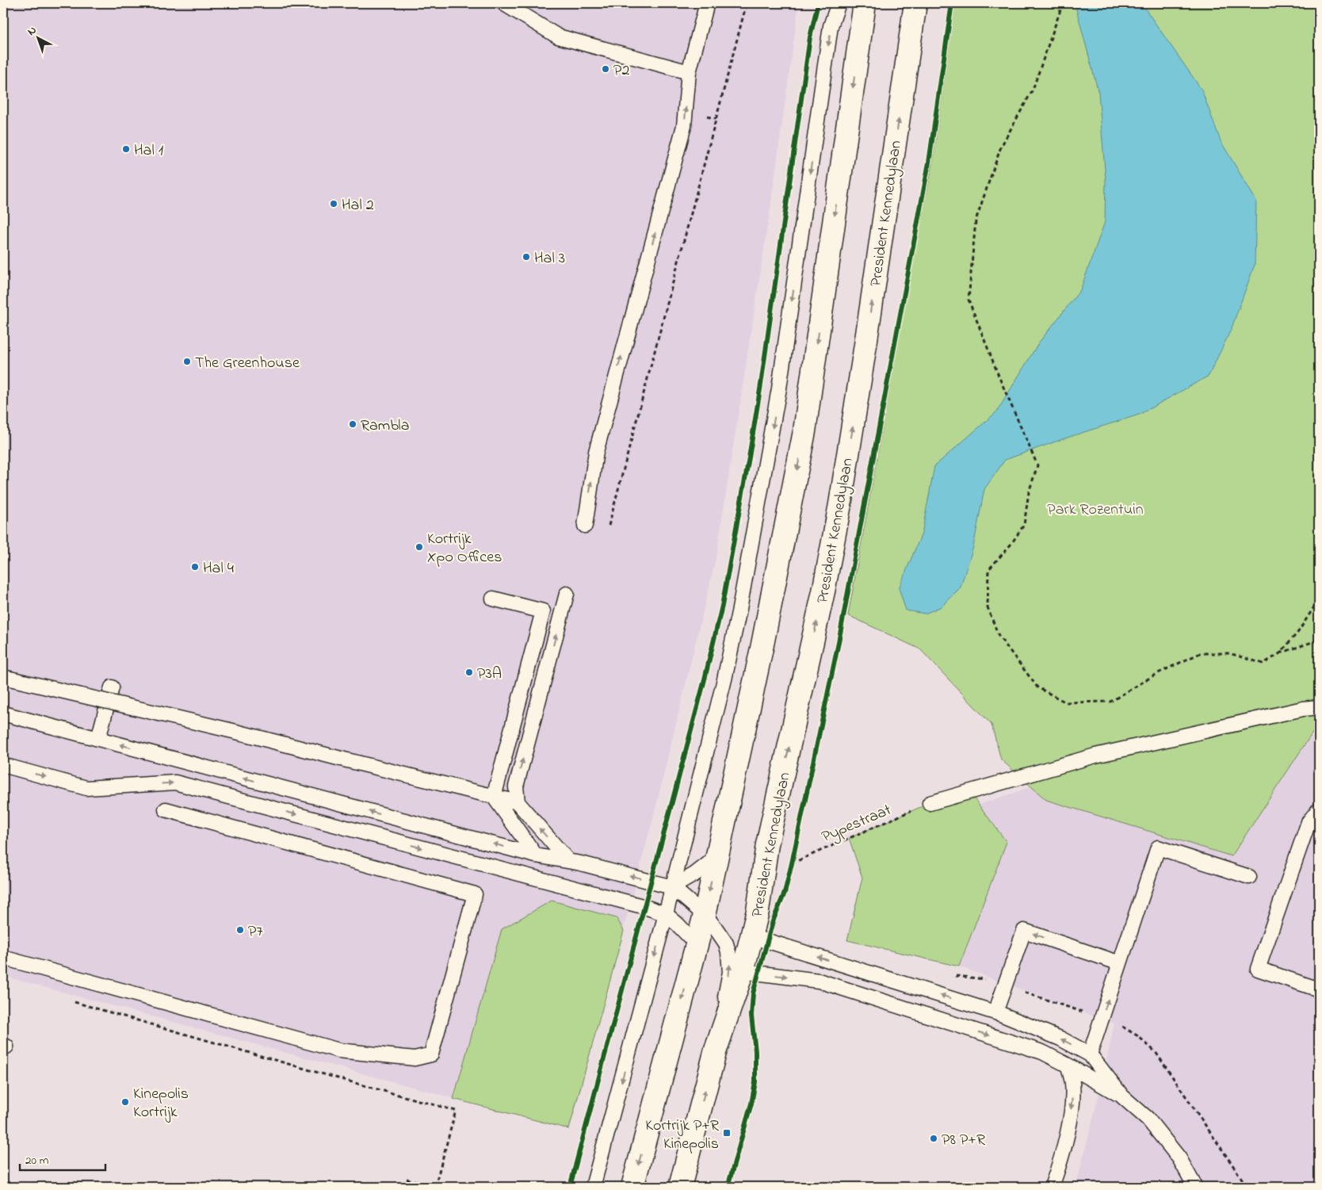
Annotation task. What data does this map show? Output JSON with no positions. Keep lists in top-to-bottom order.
{
  "streets": {
    "main road": ["President Kennedylaan"],
    "path": ["Pypestraat"]
  },
  "parks": ["Park Rozentuin"],
  "places": {
    "other": [
      "P2",
      "Hal 1",
      "Hal 2",
      "Hal 3",
      "The Greenhouse",
      "Rambla",
      "Kortrijk Xpo Offices",
      "Hal 4",
      "P3A",
      "P7",
      "Kinepolis Kortrijk",
      "P8 P+R"
    ],
    "transit": ["Kortrijk P+R Kinepolis"]
  },
  "scale_bar": "20 m",
  "north": "top left"
}
